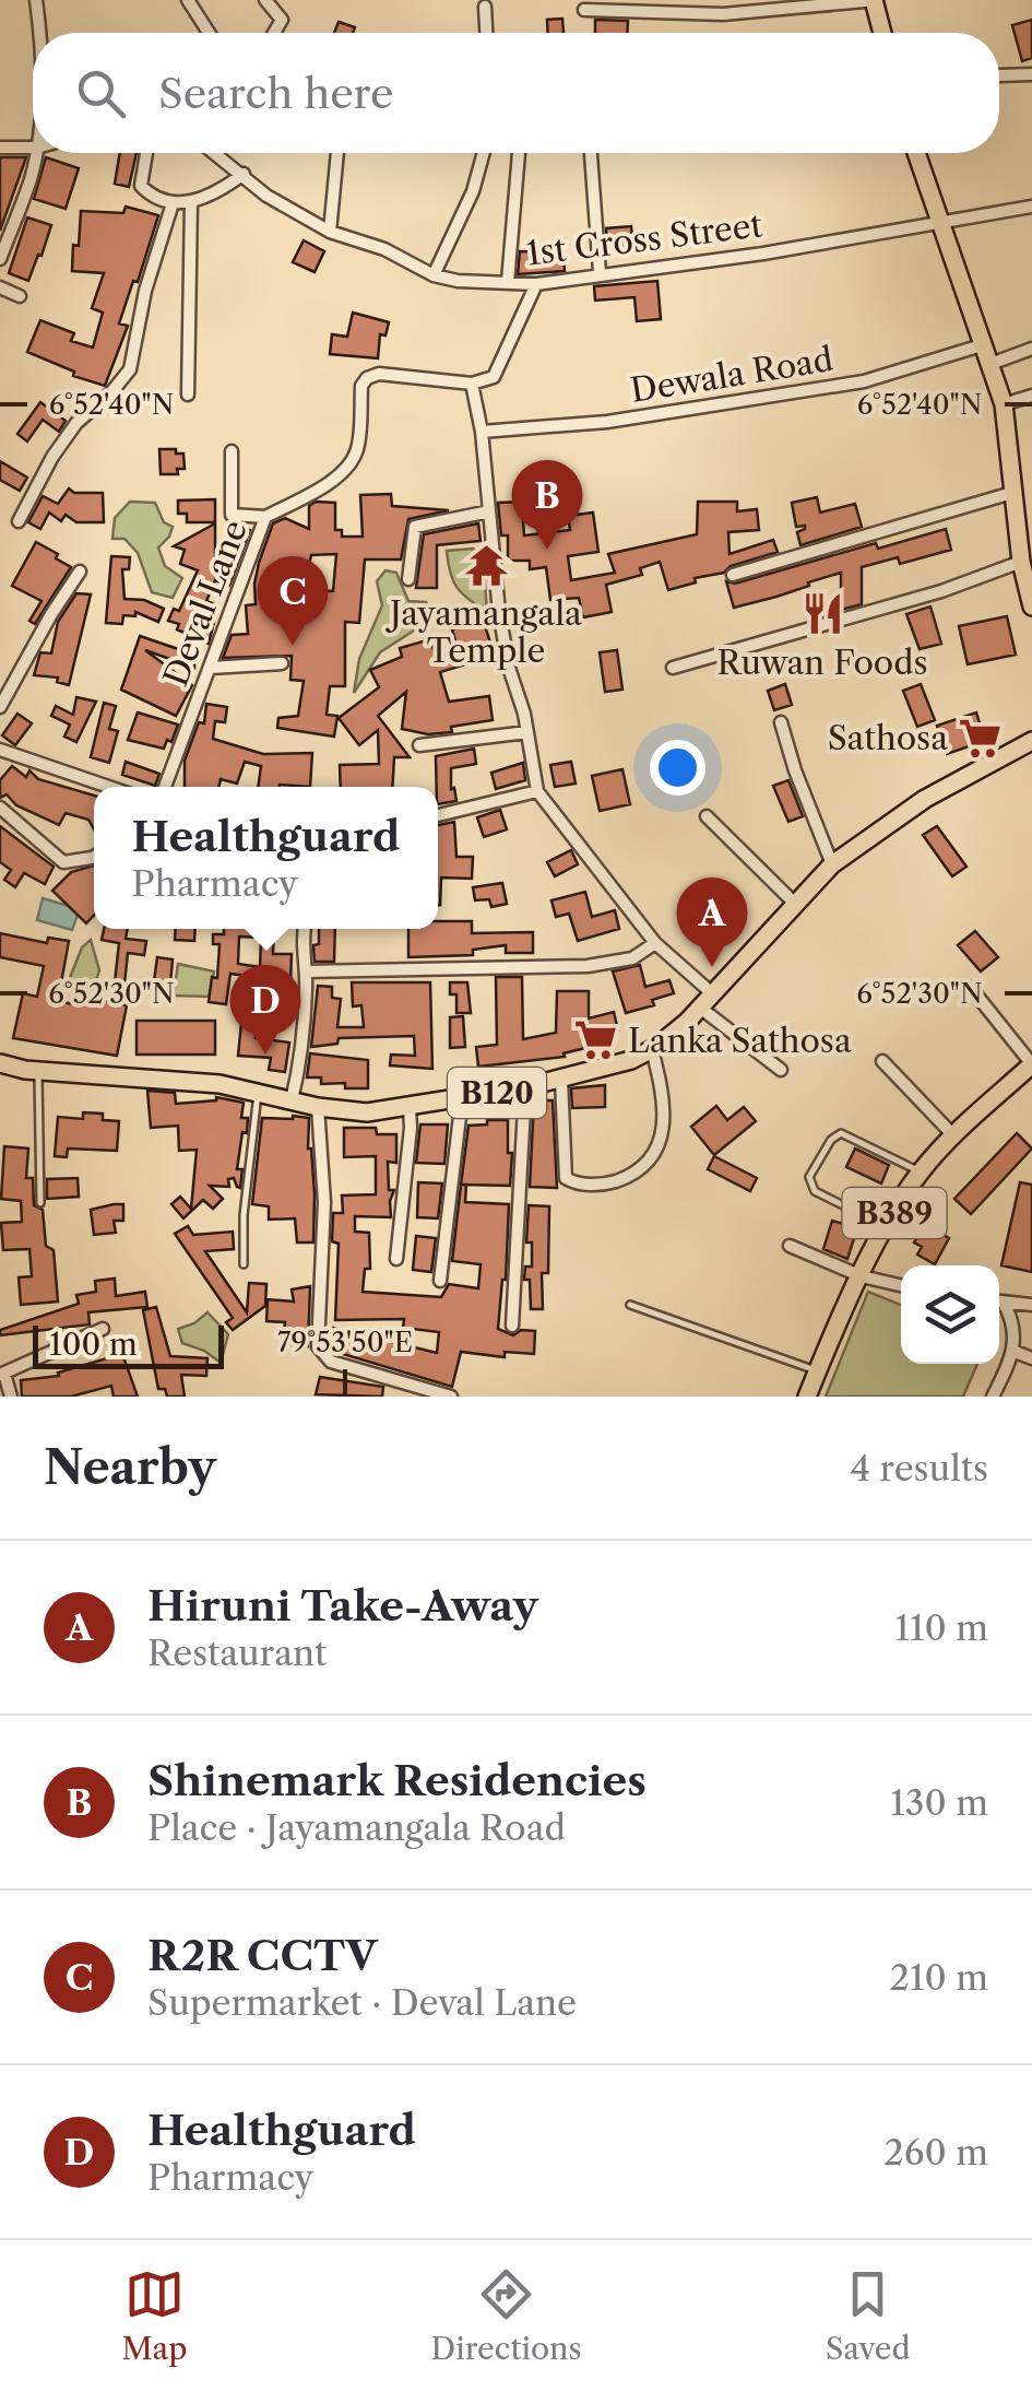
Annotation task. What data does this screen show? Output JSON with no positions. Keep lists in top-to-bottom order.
{
  "streets": {
    "main road": ["B120", "B389"],
    "street": ["1st Cross Street", "Dewala Road", "Deval Lane"]
  },
  "places": {
    "temple": ["Jayamangala Temple"],
    "restaurant": ["Ruwan Foods"],
    "supermarket": ["Sathosa", "Lanka Sathosa"]
  },
  "scale_bar": "100 m",
  "page": {
    "search": "Search here",
    "pins": [
      "B",
      "C",
      "A",
      "D"
    ],
    "popup": ["Healthguard", "Pharmacy"],
    "scale": "100 m",
    "heading": ["Nearby", "4 results"],
    "list": [
      {
        "mark": "A",
        "name": "Hiruni Take-Away",
        "note": "Restaurant",
        "value": "110 m"
      },
      {
        "mark": "B",
        "name": "Shinemark Residencies",
        "note": "Place · Jayamangala Road",
        "value": "130 m"
      },
      {
        "mark": "C",
        "name": "R2R CCTV",
        "note": "Supermarket · Deval Lane",
        "value": "210 m"
      },
      {
        "mark": "D",
        "name": "Healthguard",
        "note": "Pharmacy",
        "value": "260 m"
      }
    ],
    "nav": ["Map", "Directions", "Saved"]
  },
  "coordinates": ["6°52'40\"N", "6°52'30\"N", "79°53'50\"E"]
}
